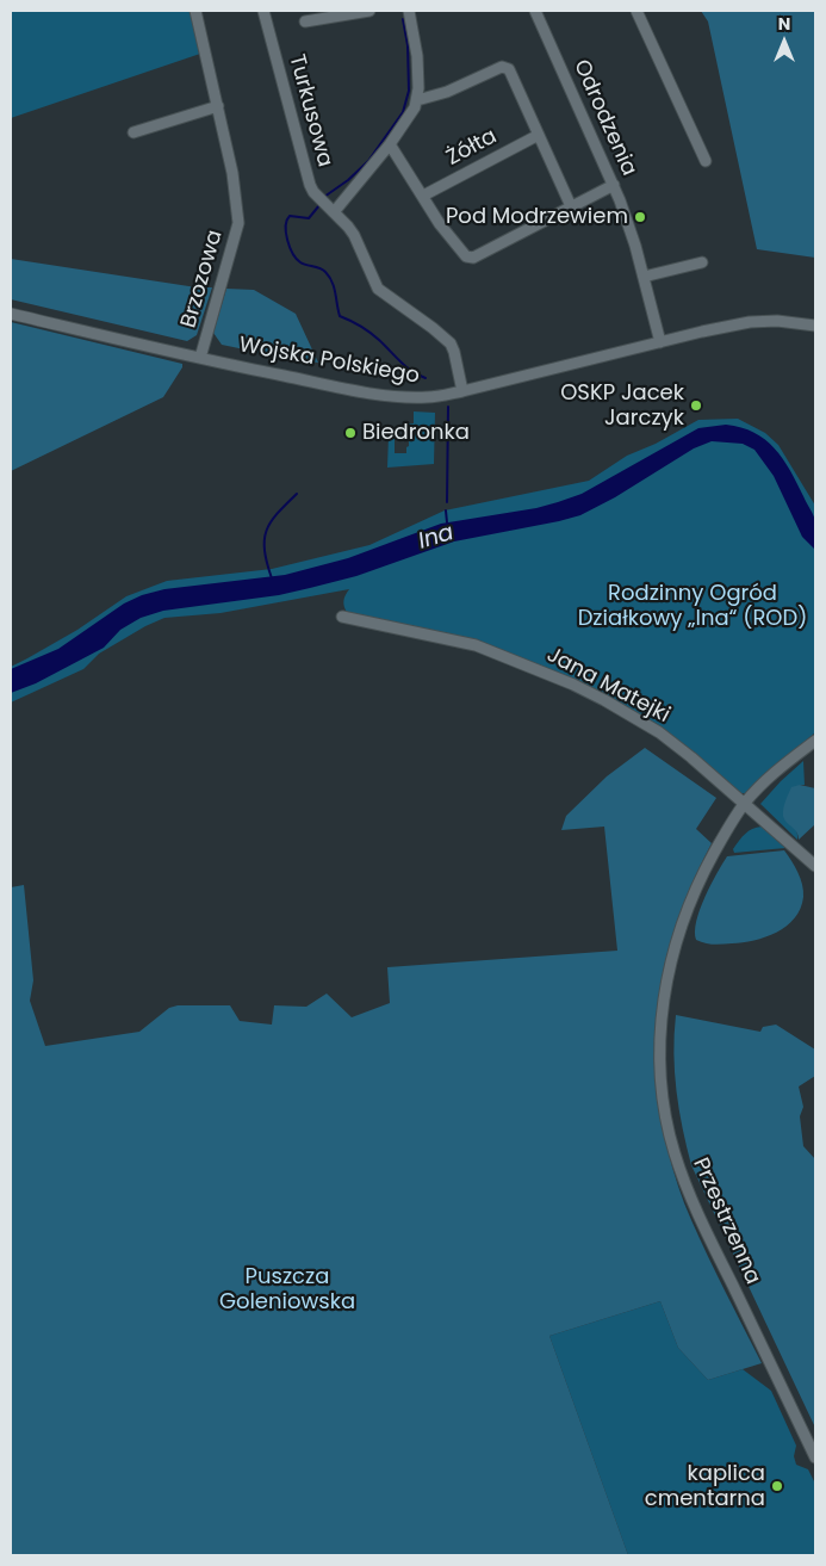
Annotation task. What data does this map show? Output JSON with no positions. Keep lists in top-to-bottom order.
{
  "streets": {
    "street": [
      "Turkusowa",
      "Odrodzenia",
      "Żółta",
      "Brzozowa",
      "Wojska Polskiego",
      "Jana Matejki",
      "Przestrzenna"
    ]
  },
  "crossings": [
    ["Turkusowa", "Wojska Polskiego"],
    ["Odrodzenia", "Wojska Polskiego"],
    ["Brzozowa", "Wojska Polskiego"],
    ["Jana Matejki", "Przestrzenna"]
  ],
  "water": ["Ina"],
  "parks": ["Rodzinny Ogród Działkowy „Ina“ (ROD)", "Puszcza Goleniowska"],
  "places": [
    "Pod Modrzewiem",
    "OSKP Jacek Jarczyk",
    "Biedronka",
    "kaplica cmentarna"
  ],
  "north": "top"
}
